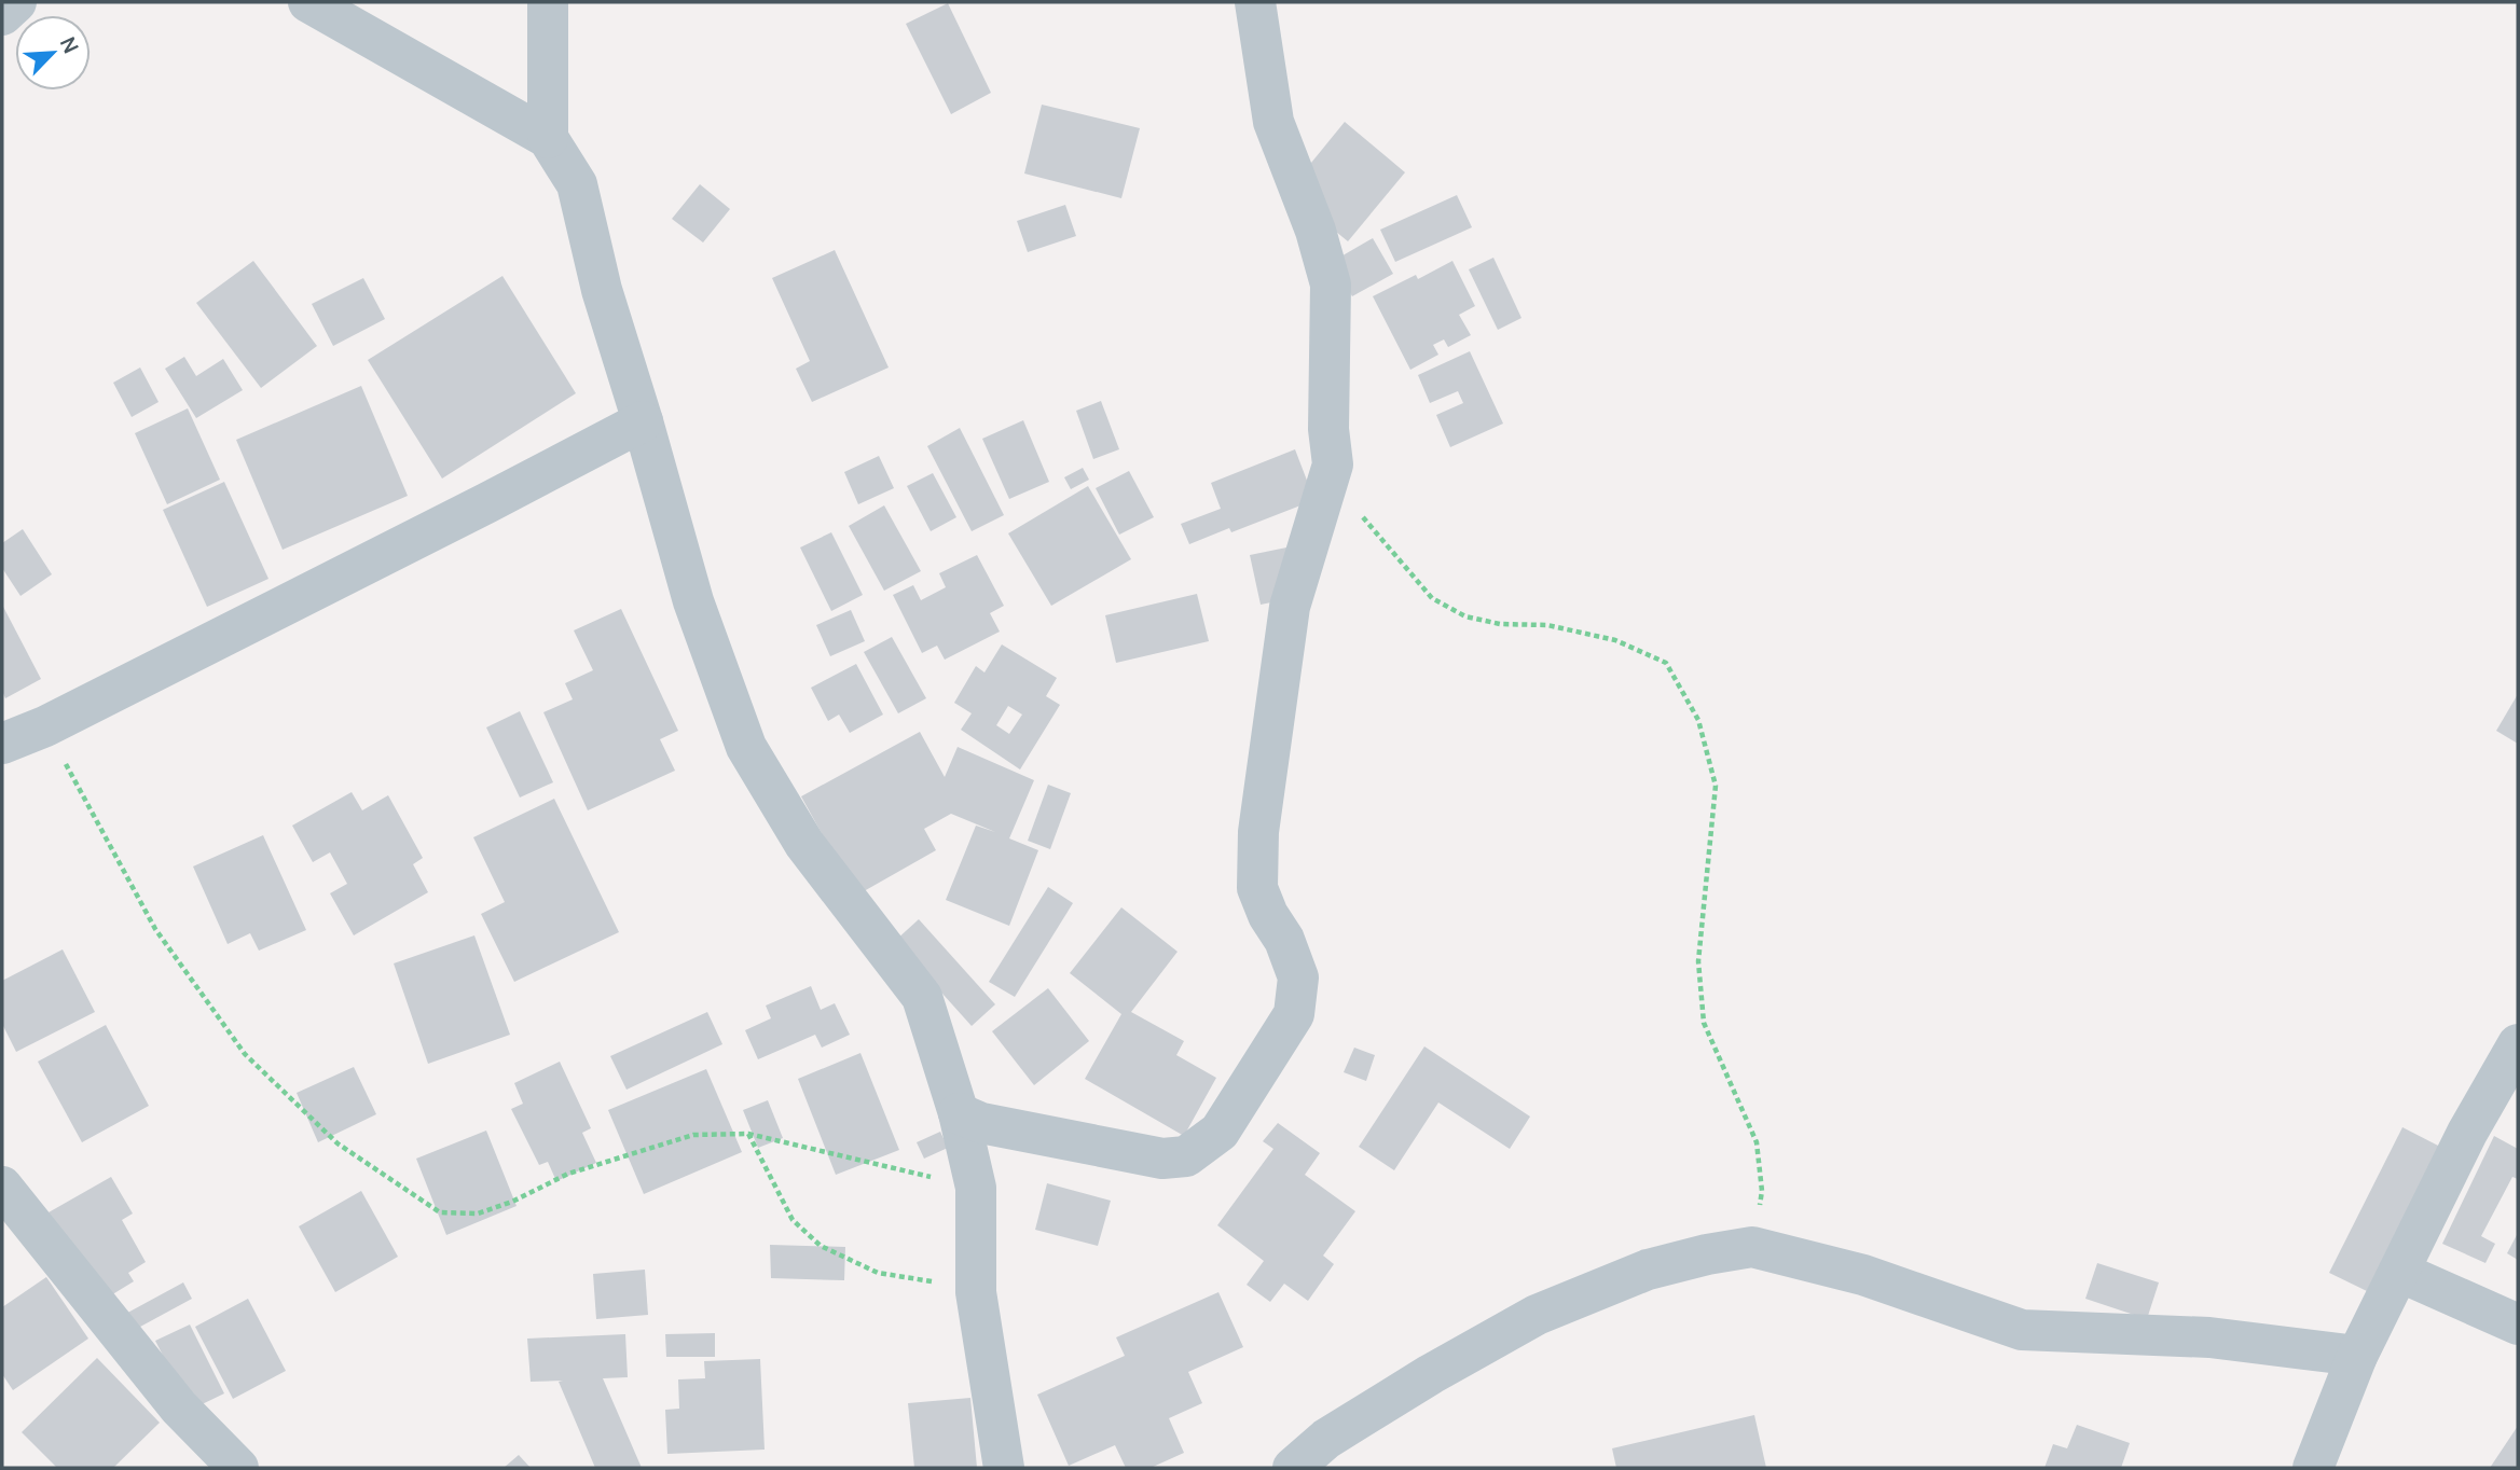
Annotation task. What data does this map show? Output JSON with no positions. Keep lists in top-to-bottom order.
{
  "north": "top right"
}
